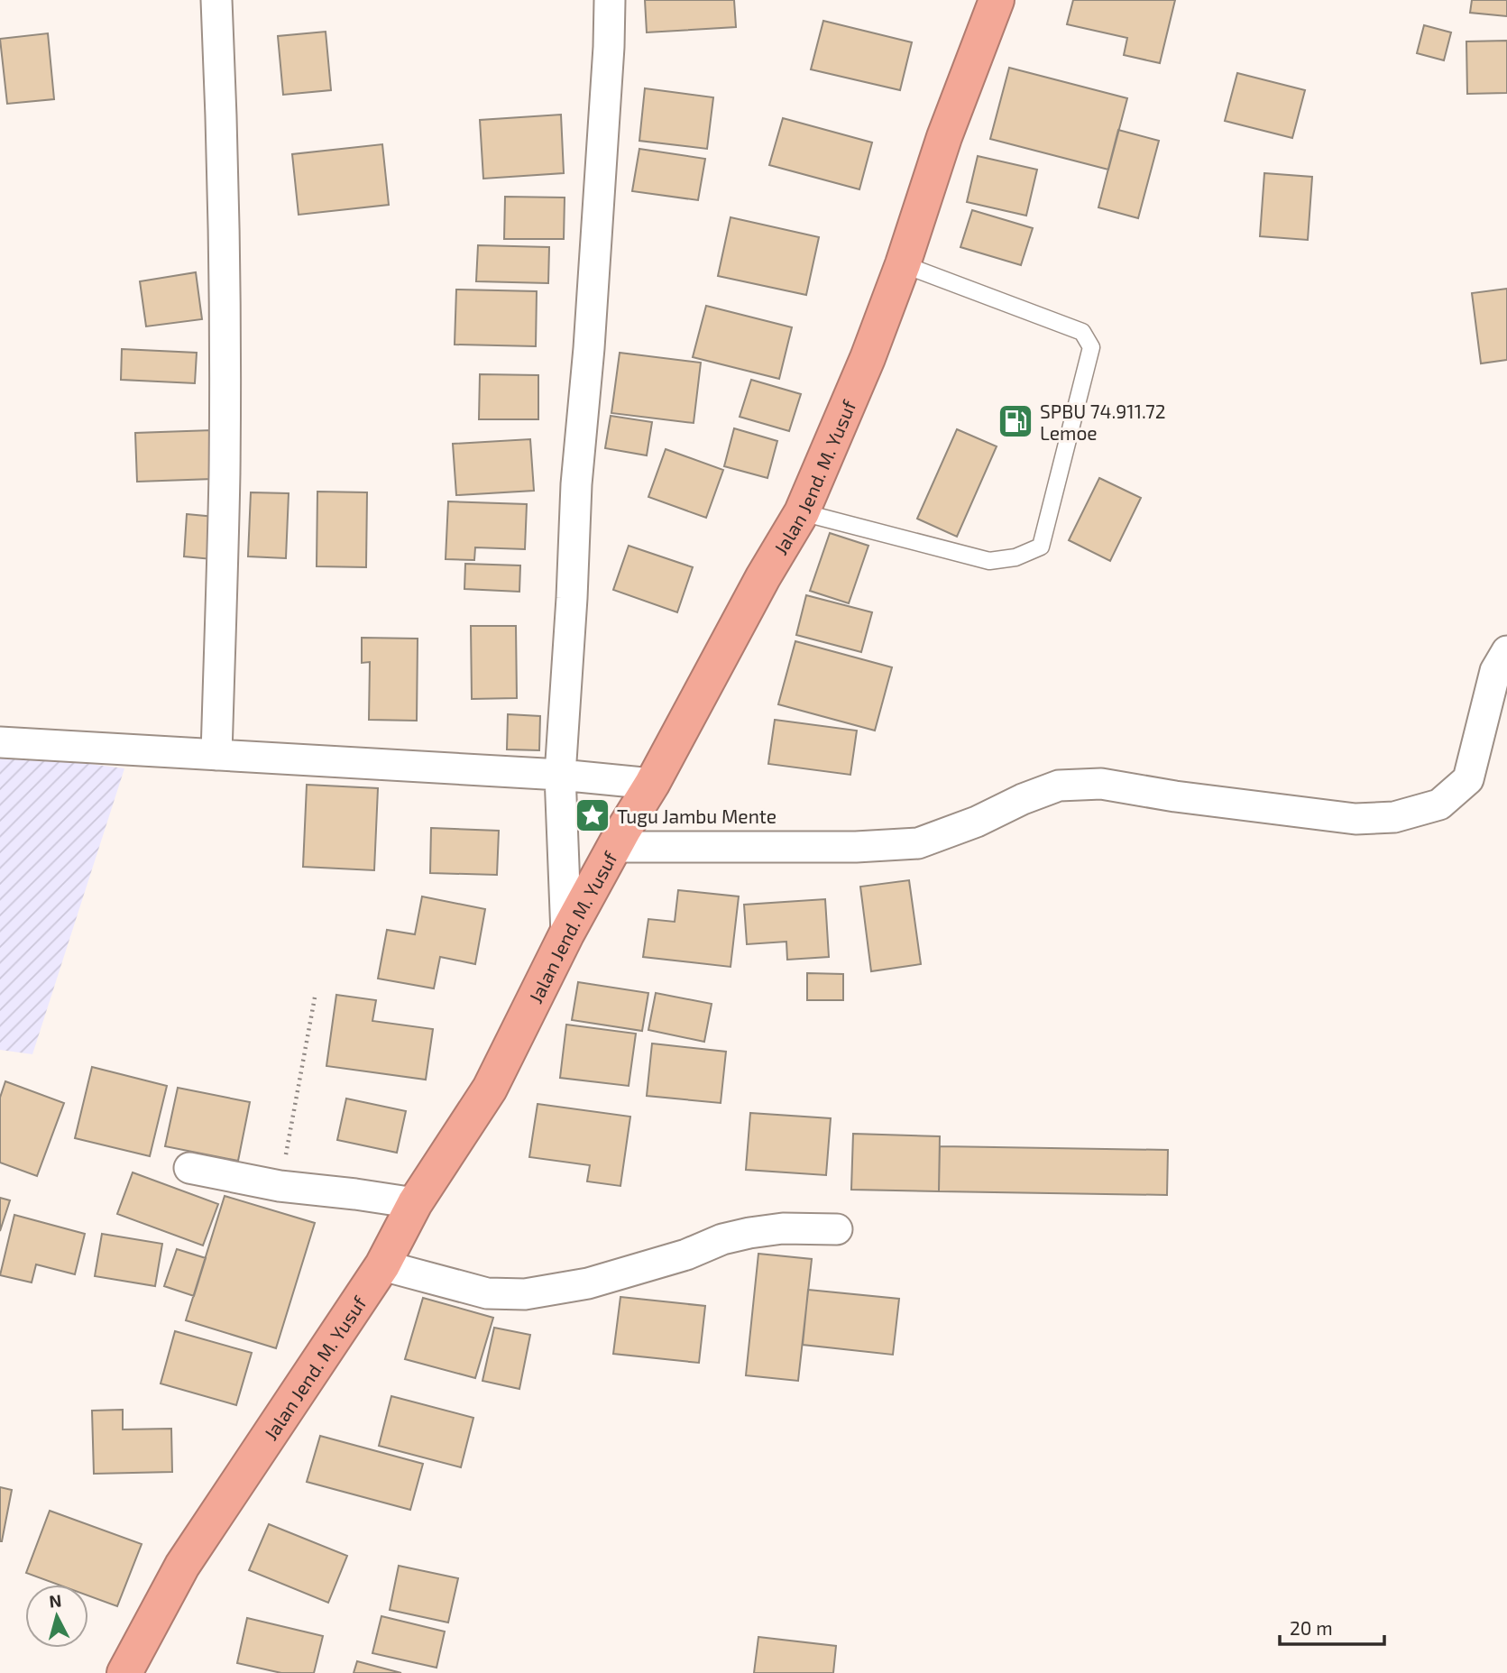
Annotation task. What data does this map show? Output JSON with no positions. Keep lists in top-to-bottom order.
{
  "streets": {
    "highway": ["Jalan Jend. M. Yusuf"]
  },
  "places": {
    "fuel station": ["SPBU 74.911.72 Lemoe"],
    "place": ["Tugu Jambu Mente"]
  },
  "scale_bar": "20 m",
  "north": "top"
}
